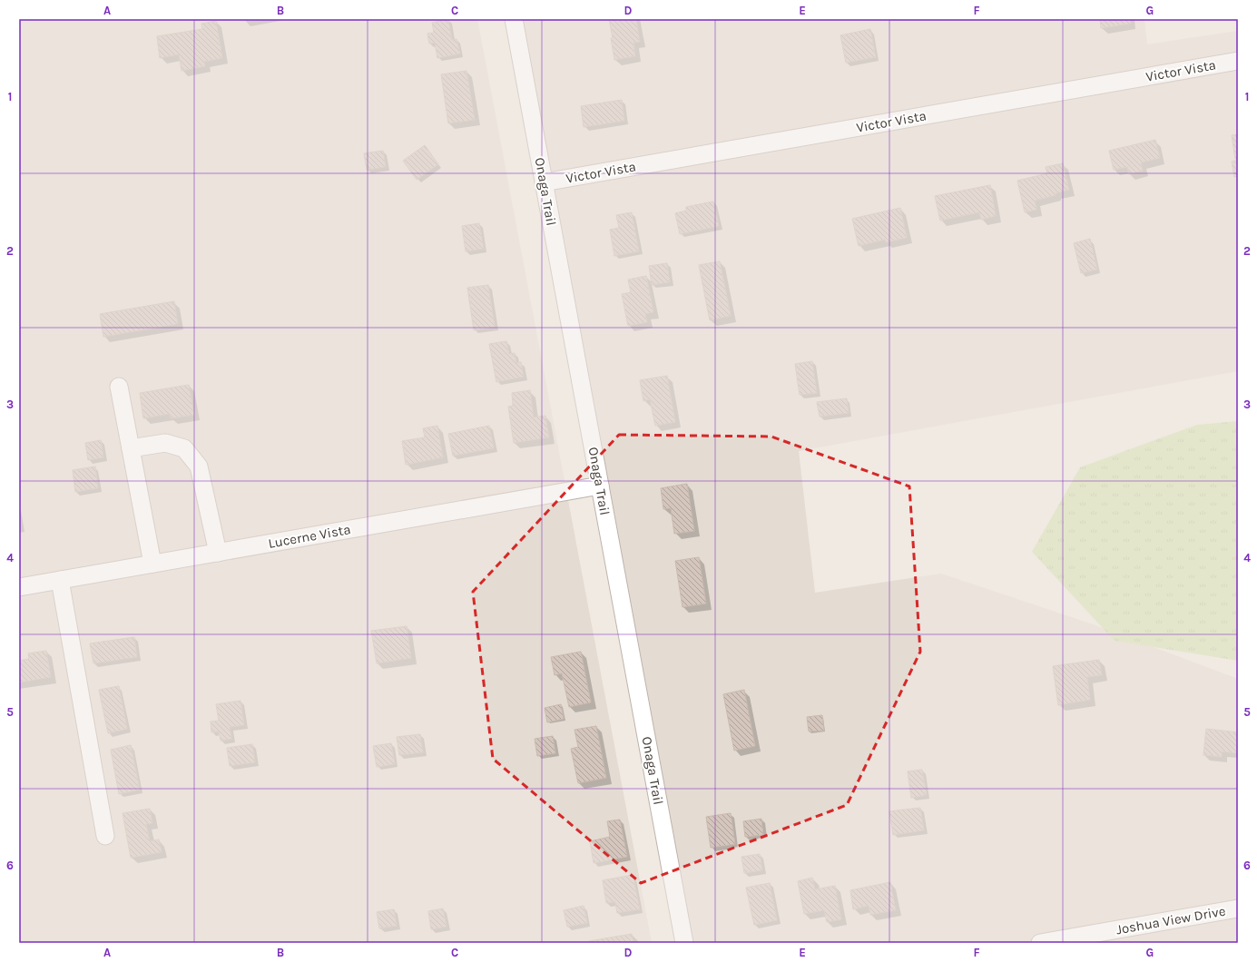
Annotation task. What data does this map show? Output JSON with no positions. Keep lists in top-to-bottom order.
{
  "streets": {
    "street": [
      "Victor Vista",
      "Onaga Trail",
      "Lucerne Vista",
      "Joshua View Drive"
    ]
  },
  "crossings": [
    ["Victor Vista", "Onaga Trail"],
    ["Onaga Trail", "Lucerne Vista"]
  ],
  "grid": {
    "columns": [
      "A",
      "B",
      "C",
      "D",
      "E",
      "F",
      "G"
    ],
    "rows": [
      "1",
      "2",
      "3",
      "4",
      "5",
      "6"
    ]
  }
}
